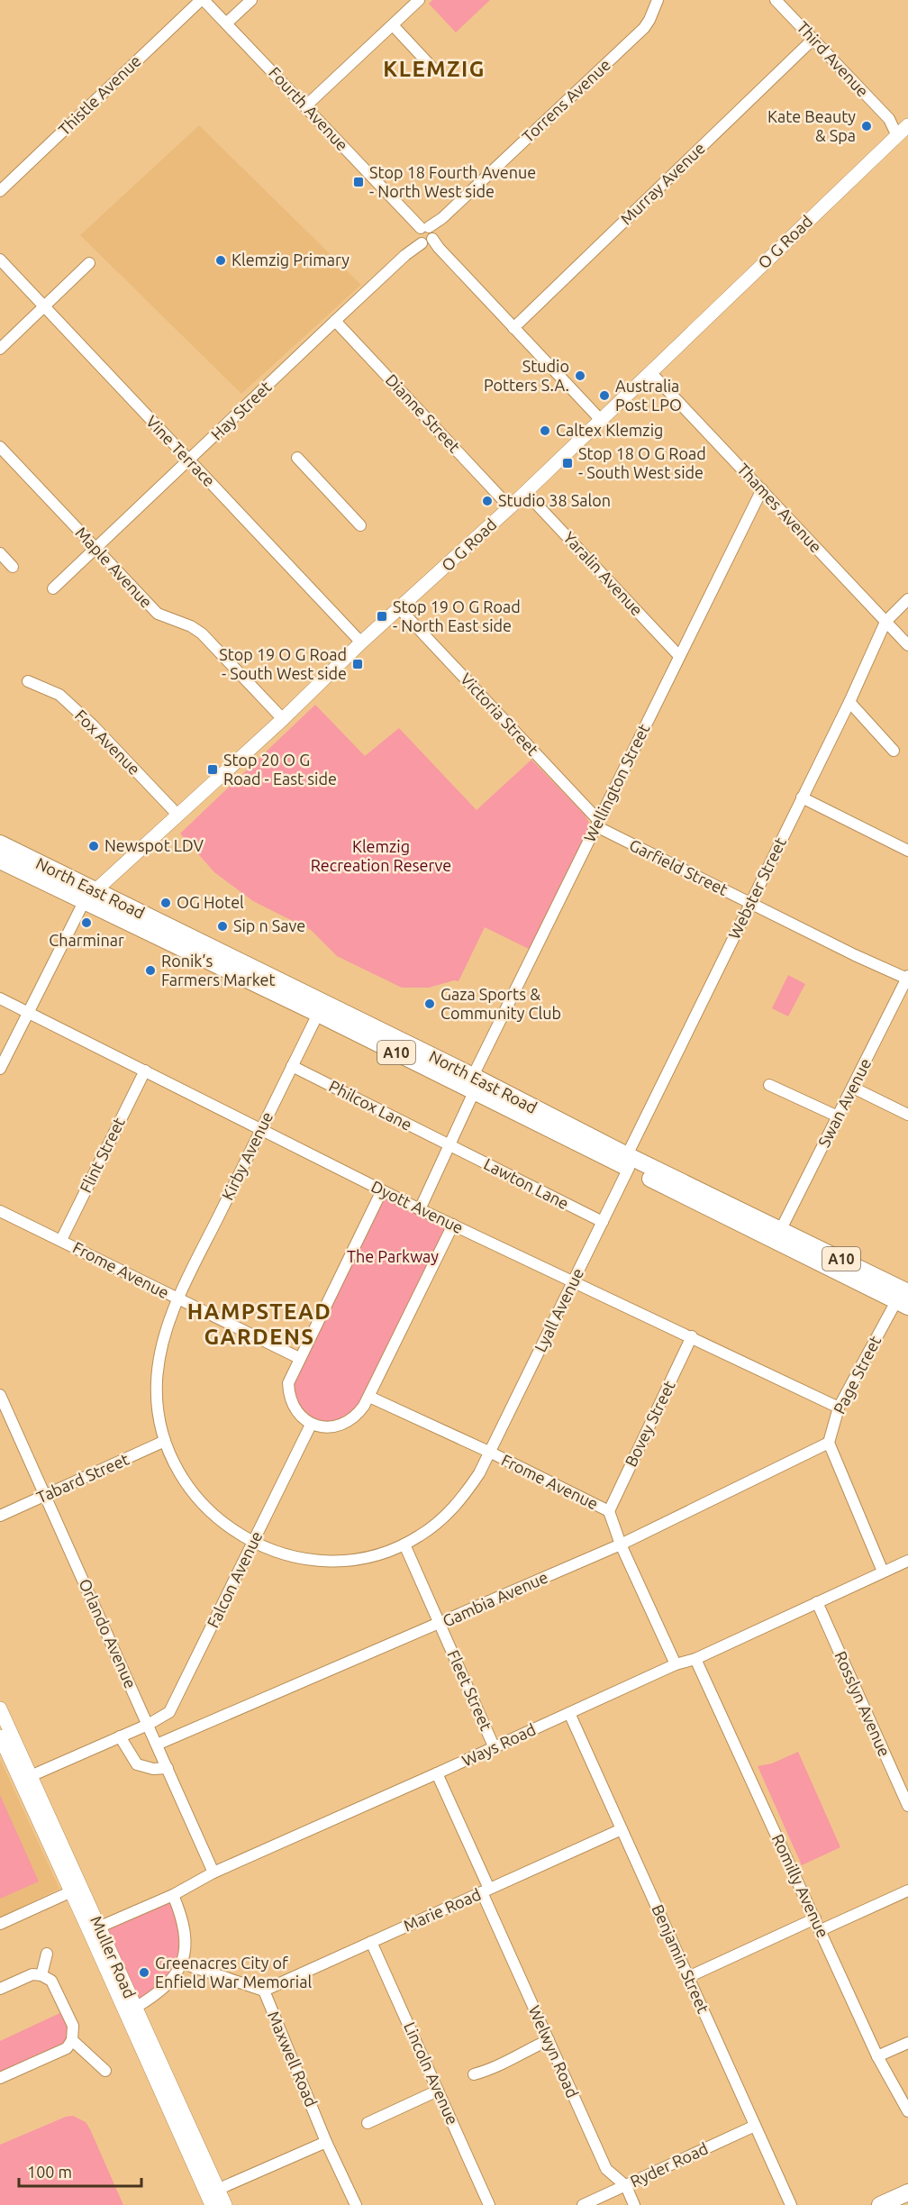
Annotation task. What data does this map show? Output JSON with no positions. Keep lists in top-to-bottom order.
{
  "streets": {
    "highway": ["North East Road", "A10"],
    "main road": ["O G Road", "Muller Road"],
    "street": [
      "Third Avenue",
      "Thistle Avenue",
      "Torrens Avenue",
      "Fourth Avenue",
      "Murray Avenue",
      "Hay Street",
      "Dianne Street",
      "Vine Terrace",
      "Thames Avenue",
      "Maple Avenue",
      "Yaralin Avenue",
      "Victoria Street",
      "Fox Avenue",
      "Wellington Street",
      "Garfield Street",
      "Webster Street",
      "Swan Avenue",
      "Philcox Lane",
      "Flint Street",
      "Kirby Avenue",
      "Lawton Lane",
      "Dyott Avenue",
      "Frome Avenue",
      "Lyall Avenue",
      "Page Street",
      "Bovey Street",
      "Tabard Street",
      "Falcon Avenue",
      "Gambia Avenue",
      "Orlando Avenue",
      "Fleet Street",
      "Rosslyn Avenue",
      "Ways Road",
      "Romilly Avenue",
      "Marie Road",
      "Benjamin Street",
      "Welwyn Road",
      "Maxwell Road",
      "Lincoln Avenue",
      "Ryder Road"
    ]
  },
  "crossings": [
    ["Third Avenue", "Murray Avenue"],
    ["Third Avenue", "O G Road"],
    ["Thistle Avenue", "Fourth Avenue"],
    ["Torrens Avenue", "Fourth Avenue"],
    ["Torrens Avenue", "Hay Street"],
    ["Fourth Avenue", "Murray Avenue"],
    ["Fourth Avenue", "O G Road"],
    ["Fourth Avenue", "Hay Street"],
    ["O G Road", "Dianne Street"],
    ["O G Road", "Vine Terrace"],
    ["O G Road", "Thames Avenue"],
    ["O G Road", "Maple Avenue"],
    ["O G Road", "Yaralin Avenue"],
    ["O G Road", "Victoria Street"],
    ["O G Road", "Fox Avenue"],
    ["O G Road", "North East Road"],
    ["Hay Street", "Dianne Street"],
    ["Hay Street", "Vine Terrace"],
    ["Hay Street", "Maple Avenue"],
    ["Thames Avenue", "Wellington Street"],
    ["Thames Avenue", "Webster Street"],
    ["Yaralin Avenue", "Wellington Street"],
    ["Victoria Street", "Wellington Street"],
    ["Victoria Street", "Garfield Street"],
    ["Wellington Street", "Garfield Street"],
    ["Wellington Street", "North East Road"],
    ["Wellington Street", "Philcox Lane"],
    ["Wellington Street", "Lawton Lane"],
    ["Wellington Street", "Dyott Avenue"],
    ["Garfield Street", "Webster Street"],
    ["Garfield Street", "Swan Avenue"],
    ["North East Road", "Webster Street"],
    ["North East Road", "Swan Avenue"],
    ["North East Road", "Kirby Avenue"],
    ["North East Road", "Lyall Avenue"],
    ["North East Road", "Page Street"],
    ["Webster Street", "Lyall Avenue"],
    ["Philcox Lane", "Kirby Avenue"],
    ["Philcox Lane", "Lawton Lane"],
    ["Flint Street", "Dyott Avenue"],
    ["Flint Street", "Frome Avenue"],
    ["Kirby Avenue", "Dyott Avenue"],
    ["Kirby Avenue", "Frome Avenue"],
    ["Kirby Avenue", "Lyall Avenue"],
    ["Kirby Avenue", "Tabard Street"],
    ["Kirby Avenue", "Falcon Avenue"],
    ["Lawton Lane", "Lyall Avenue"],
    ["Dyott Avenue", "Lyall Avenue"],
    ["Dyott Avenue", "Page Street"],
    ["Dyott Avenue", "Bovey Street"],
    ["Frome Avenue", "Lyall Avenue"],
    ["Frome Avenue", "Bovey Street"],
    ["Frome Avenue", "Gambia Avenue"],
    ["Frome Avenue", "Ways Road"],
    ["Lyall Avenue", "Falcon Avenue"],
    ["Lyall Avenue", "Fleet Street"],
    ["Page Street", "Gambia Avenue"],
    ["Tabard Street", "Orlando Avenue"],
    ["Falcon Avenue", "Orlando Avenue"],
    ["Falcon Avenue", "Muller Road"],
    ["Gambia Avenue", "Orlando Avenue"],
    ["Gambia Avenue", "Fleet Street"],
    ["Orlando Avenue", "Ways Road"],
    ["Fleet Street", "Ways Road"],
    ["Rosslyn Avenue", "Ways Road"],
    ["Ways Road", "Romilly Avenue"],
    ["Ways Road", "Muller Road"],
    ["Ways Road", "Benjamin Street"],
    ["Ways Road", "Welwyn Road"],
    ["Marie Road", "Benjamin Street"],
    ["Marie Road", "Welwyn Road"],
    ["Marie Road", "Maxwell Road"],
    ["Marie Road", "Lincoln Avenue"],
    ["Benjamin Street", "Ryder Road"],
    ["Welwyn Road", "Ryder Road"]
  ],
  "districts": ["KLEMZIG", "HAMPSTEAD GARDENS"],
  "parks": ["Klemzig Recreation Reserve", "The Parkway"],
  "places": {
    "other": [
      "Kate Beauty & Spa",
      "Klemzig Primary",
      "Studio Potters S.A.",
      "Australia Post LPO",
      "Caltex Klemzig",
      "Studio 38 Salon",
      "Newspot LDV",
      "OG Hotel",
      "Charminar",
      "Sip n Save",
      "Ronik’s Farmers Market",
      "Gaza Sports & Community Club",
      "Greenacres City of Enfield War Memorial"
    ],
    "transit": [
      "Stop 18 Fourth Avenue - North West side",
      "Stop 18 O G Road - South West side",
      "Stop 19 O G Road - North East side",
      "Stop 19 O G Road - South West side",
      "Stop 20 O G Road - East side"
    ]
  },
  "scale_bar": "100 m"
}
